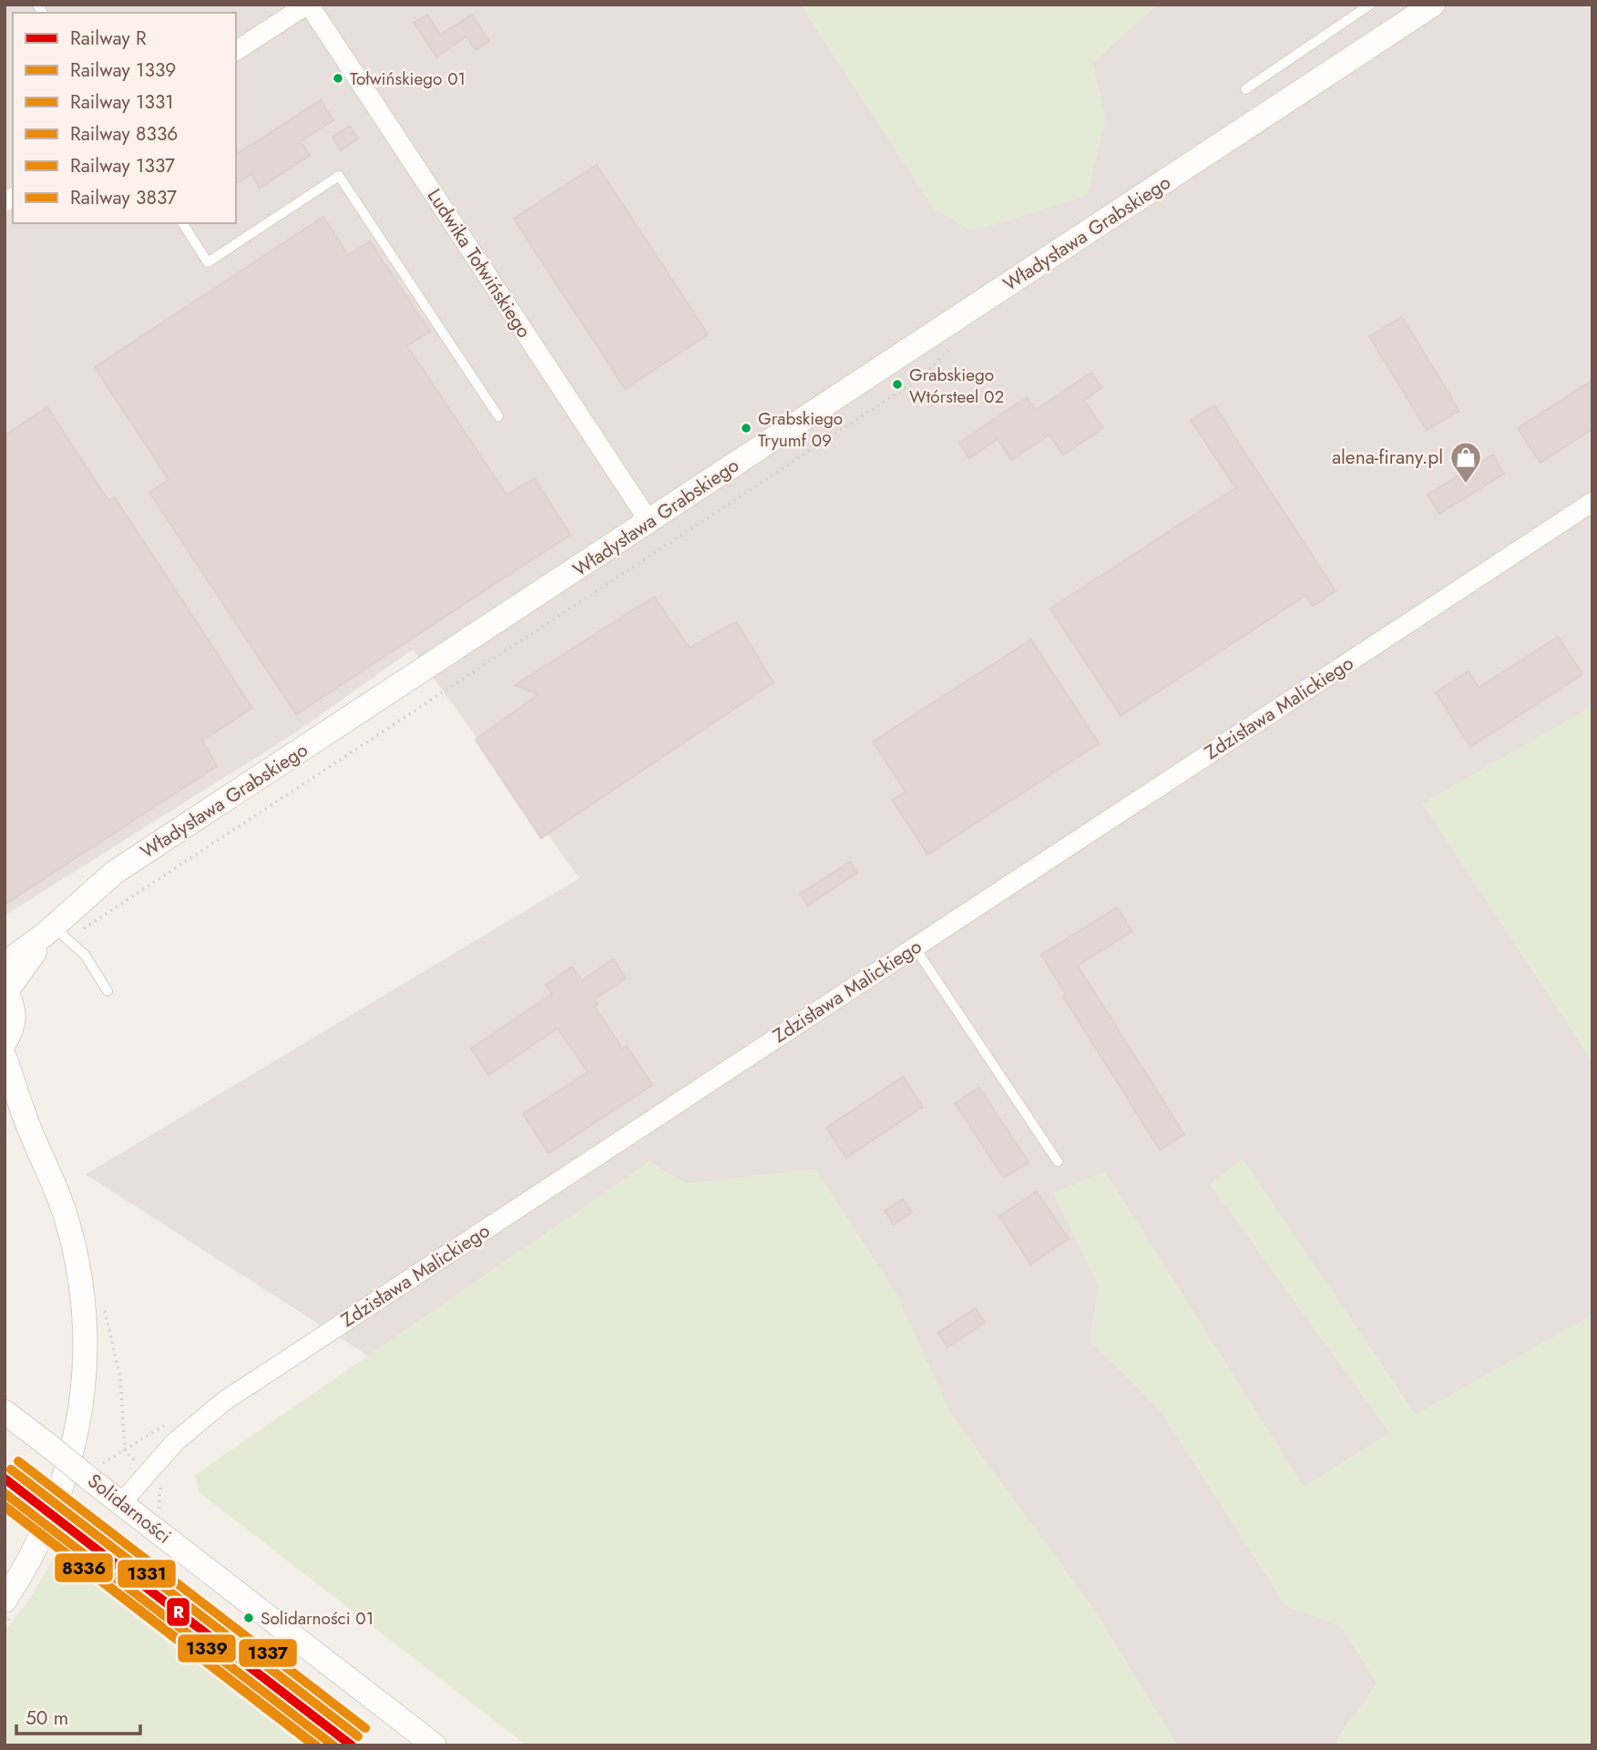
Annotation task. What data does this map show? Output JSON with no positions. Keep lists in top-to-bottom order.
{
  "streets": {
    "street": [
      "Władysława Grabskiego",
      "Ludwika Tołwińskiego",
      "Zdzisława Malickiego",
      "Solidarności"
    ]
  },
  "crossings": [
    ["Władysława Grabskiego", "Ludwika Tołwińskiego"],
    ["Zdzisława Malickiego", "Solidarności"]
  ],
  "places": {
    "other": [
      "Tołwińskiego 01",
      "Grabskiego Wtórsteel 02",
      "Grabskiego Tryumf 09",
      "Solidarności 01"
    ],
    "shop": ["alena-firany.pl"]
  },
  "lines": [
    "rail line 1337",
    "rail line 1331",
    "rail line R",
    "rail line 1339",
    "rail line 3837",
    "rail line 8336"
  ],
  "legend": [
    "Railway R",
    "Railway 1339",
    "Railway 1331",
    "Railway 8336",
    "Railway 1337",
    "Railway 3837"
  ],
  "scale_bar": "50 m"
}
